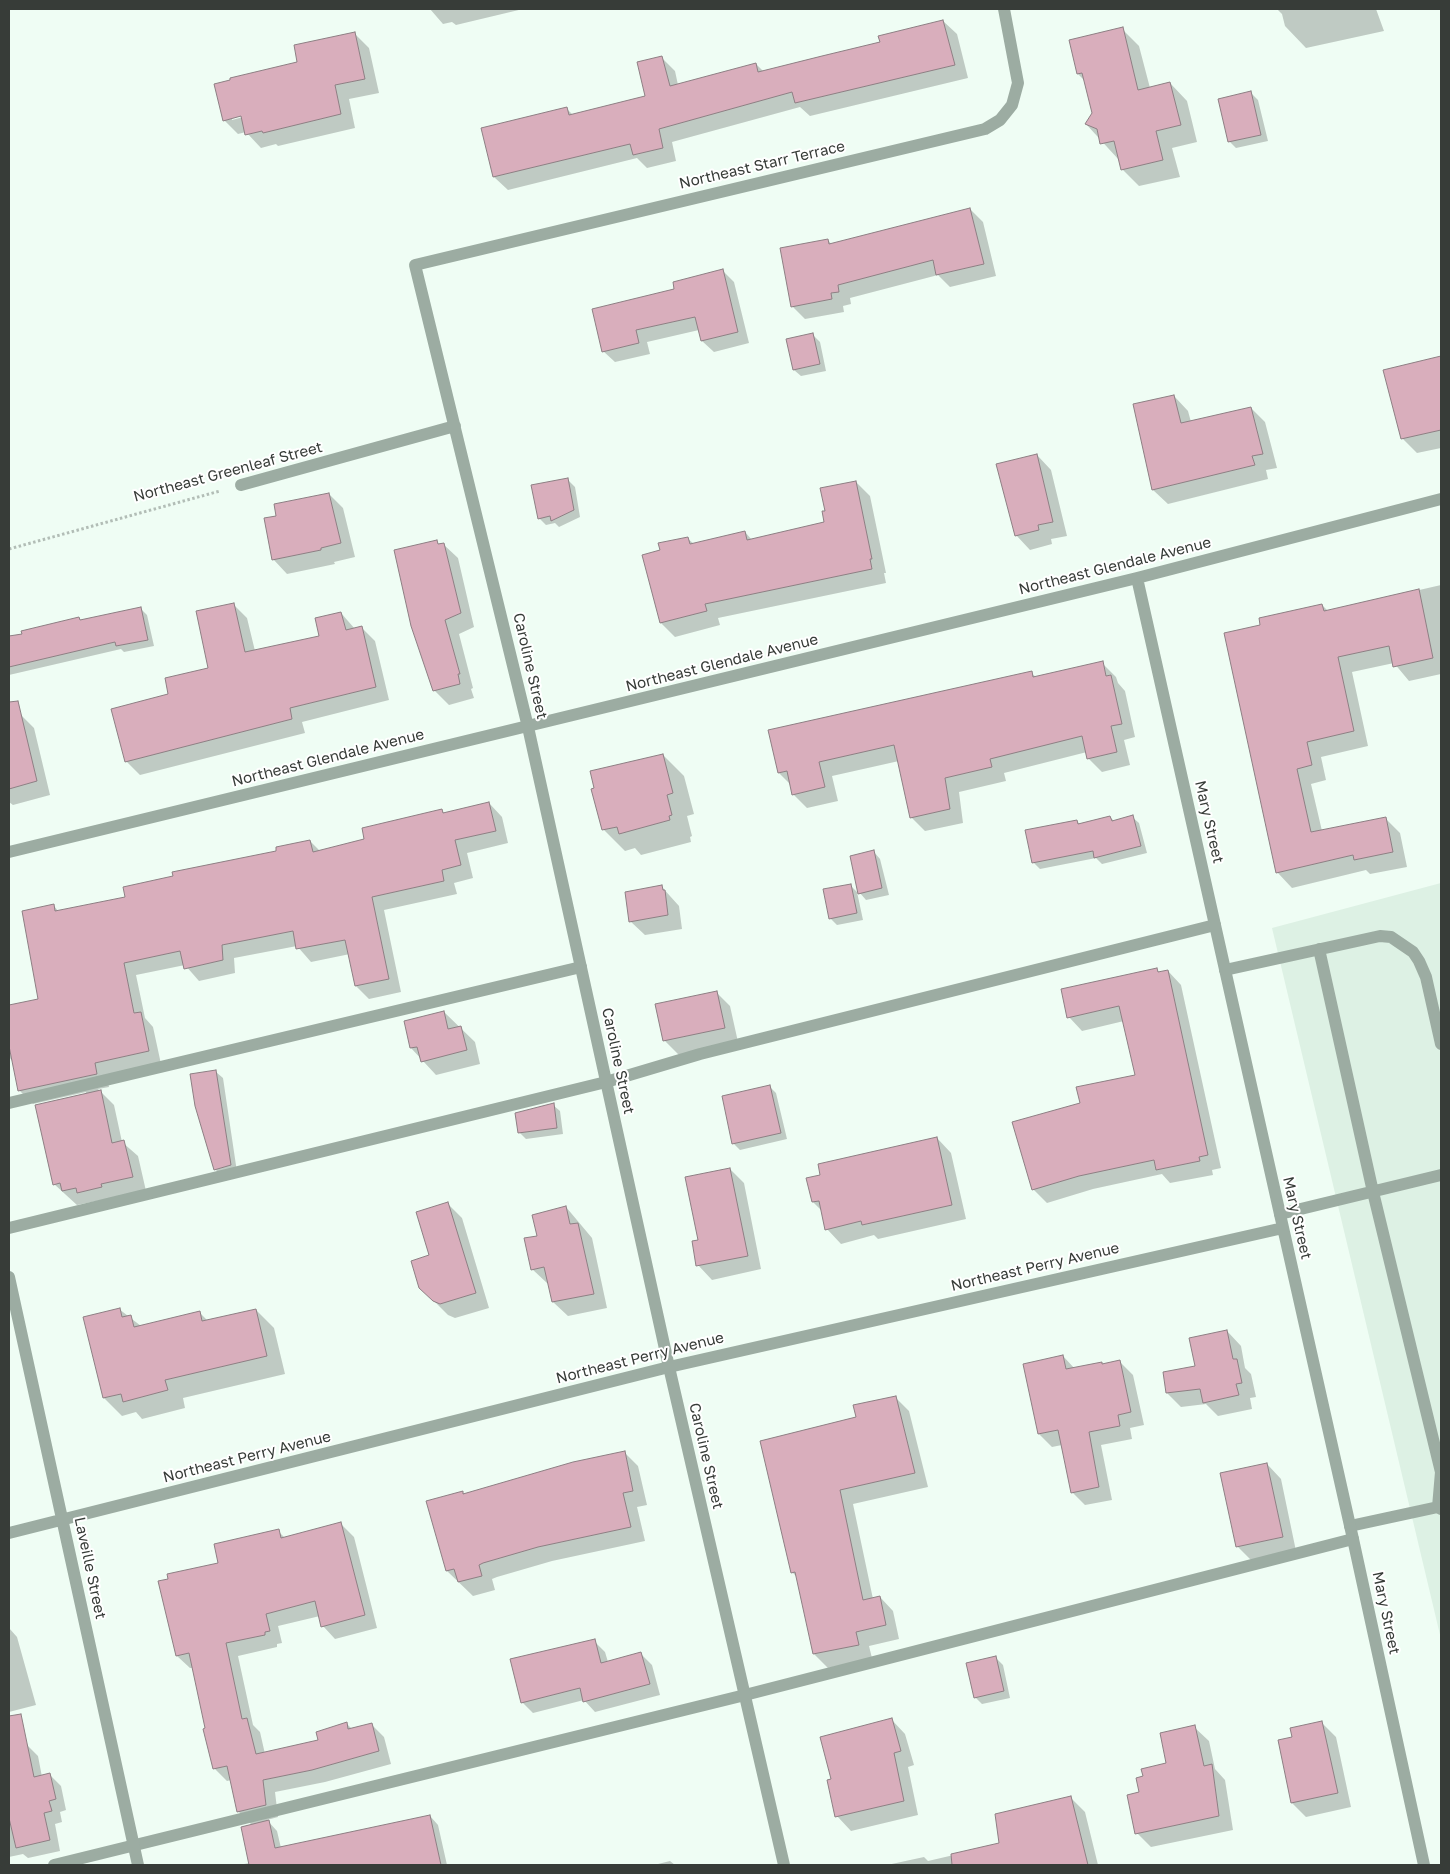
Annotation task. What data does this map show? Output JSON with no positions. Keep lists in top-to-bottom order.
{
  "streets": {
    "street": [
      "Northeast Starr Terrace",
      "Northeast Greenleaf Street",
      "Northeast Glendale Avenue",
      "Caroline Street",
      "Mary Street",
      "Northeast Perry Avenue",
      "Laveille Street"
    ]
  },
  "crossings": [
    ["Northeast Starr Terrace", "Caroline Street"],
    ["Northeast Greenleaf Street", "Caroline Street"],
    ["Northeast Glendale Avenue", "Caroline Street"],
    ["Northeast Glendale Avenue", "Mary Street"],
    ["Caroline Street", "Northeast Perry Avenue"],
    ["Mary Street", "Northeast Perry Avenue"],
    ["Northeast Perry Avenue", "Laveille Street"]
  ]
}
